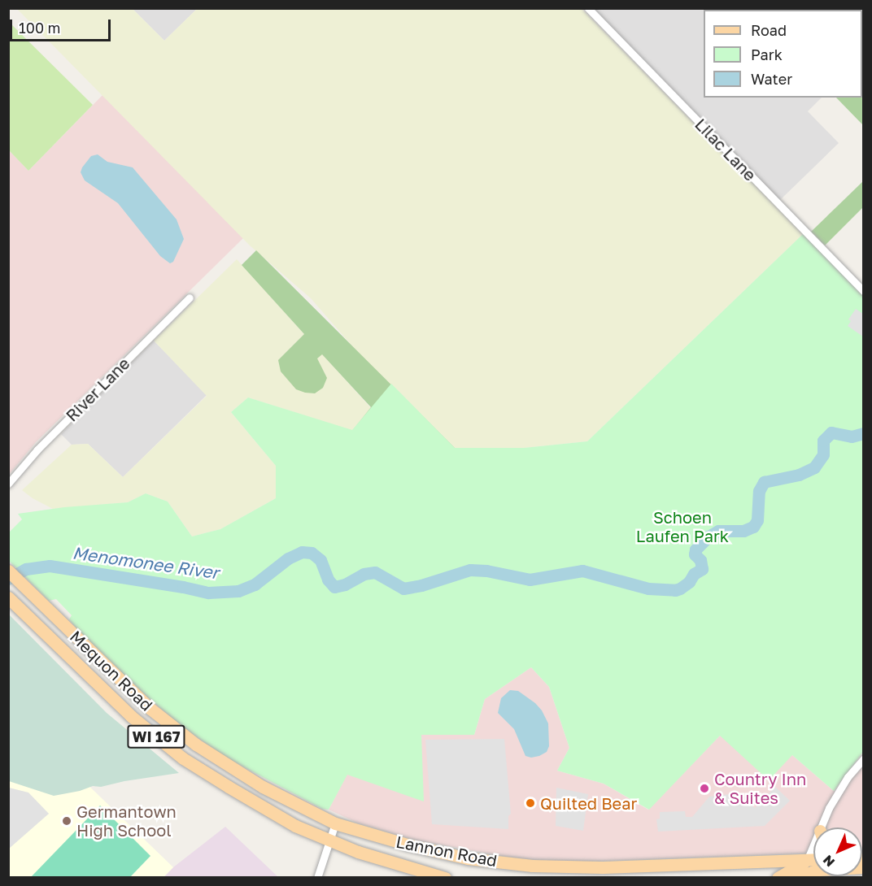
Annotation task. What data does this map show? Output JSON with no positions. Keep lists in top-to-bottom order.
{
  "streets": {
    "main road": ["Mequon Road", "WI 167", "Lannon Road"],
    "street": ["Lilac Lane", "River Lane"]
  },
  "crossings": [
    ["Mequon Road", "Lannon Road"]
  ],
  "water": ["Menomonee River"],
  "parks": ["Schoen Laufen Park"],
  "places": ["Country Inn & Suites", "Quilted Bear", "Germantown High School"],
  "legend": ["Road", "Park", "Water"],
  "scale_bar": "100 m",
  "north": "bottom left"
}
